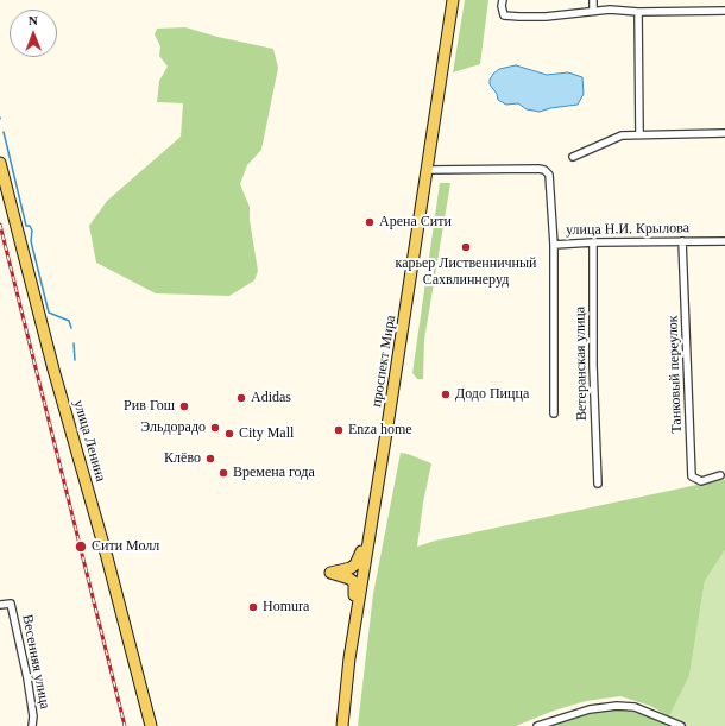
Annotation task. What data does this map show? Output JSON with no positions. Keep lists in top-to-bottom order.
{
  "streets": {
    "main road": ["проспект Мира", "улица Ленина"],
    "street": [
      "улица Н.И. Крылова",
      "Ветеранская улица",
      "Танковый переулок",
      "Весенняя улица"
    ]
  },
  "crossings": [
    ["улица Н.И. Крылова", "проспект Мира"],
    ["улица Н.И. Крылова", "Ветеранская улица"],
    ["улица Н.И. Крылова", "Танковый переулок"]
  ],
  "places": [
    "Арена Сити",
    "карьер Лиственничный Сахвлиннеруд",
    "Додо Пицца",
    "Adidas",
    "Рив Гош",
    "Эльдорадо",
    "Enza home",
    "City Mall",
    "Клёво",
    "Времена года",
    "Сити Молл",
    "Homura"
  ],
  "north": "top"
}
